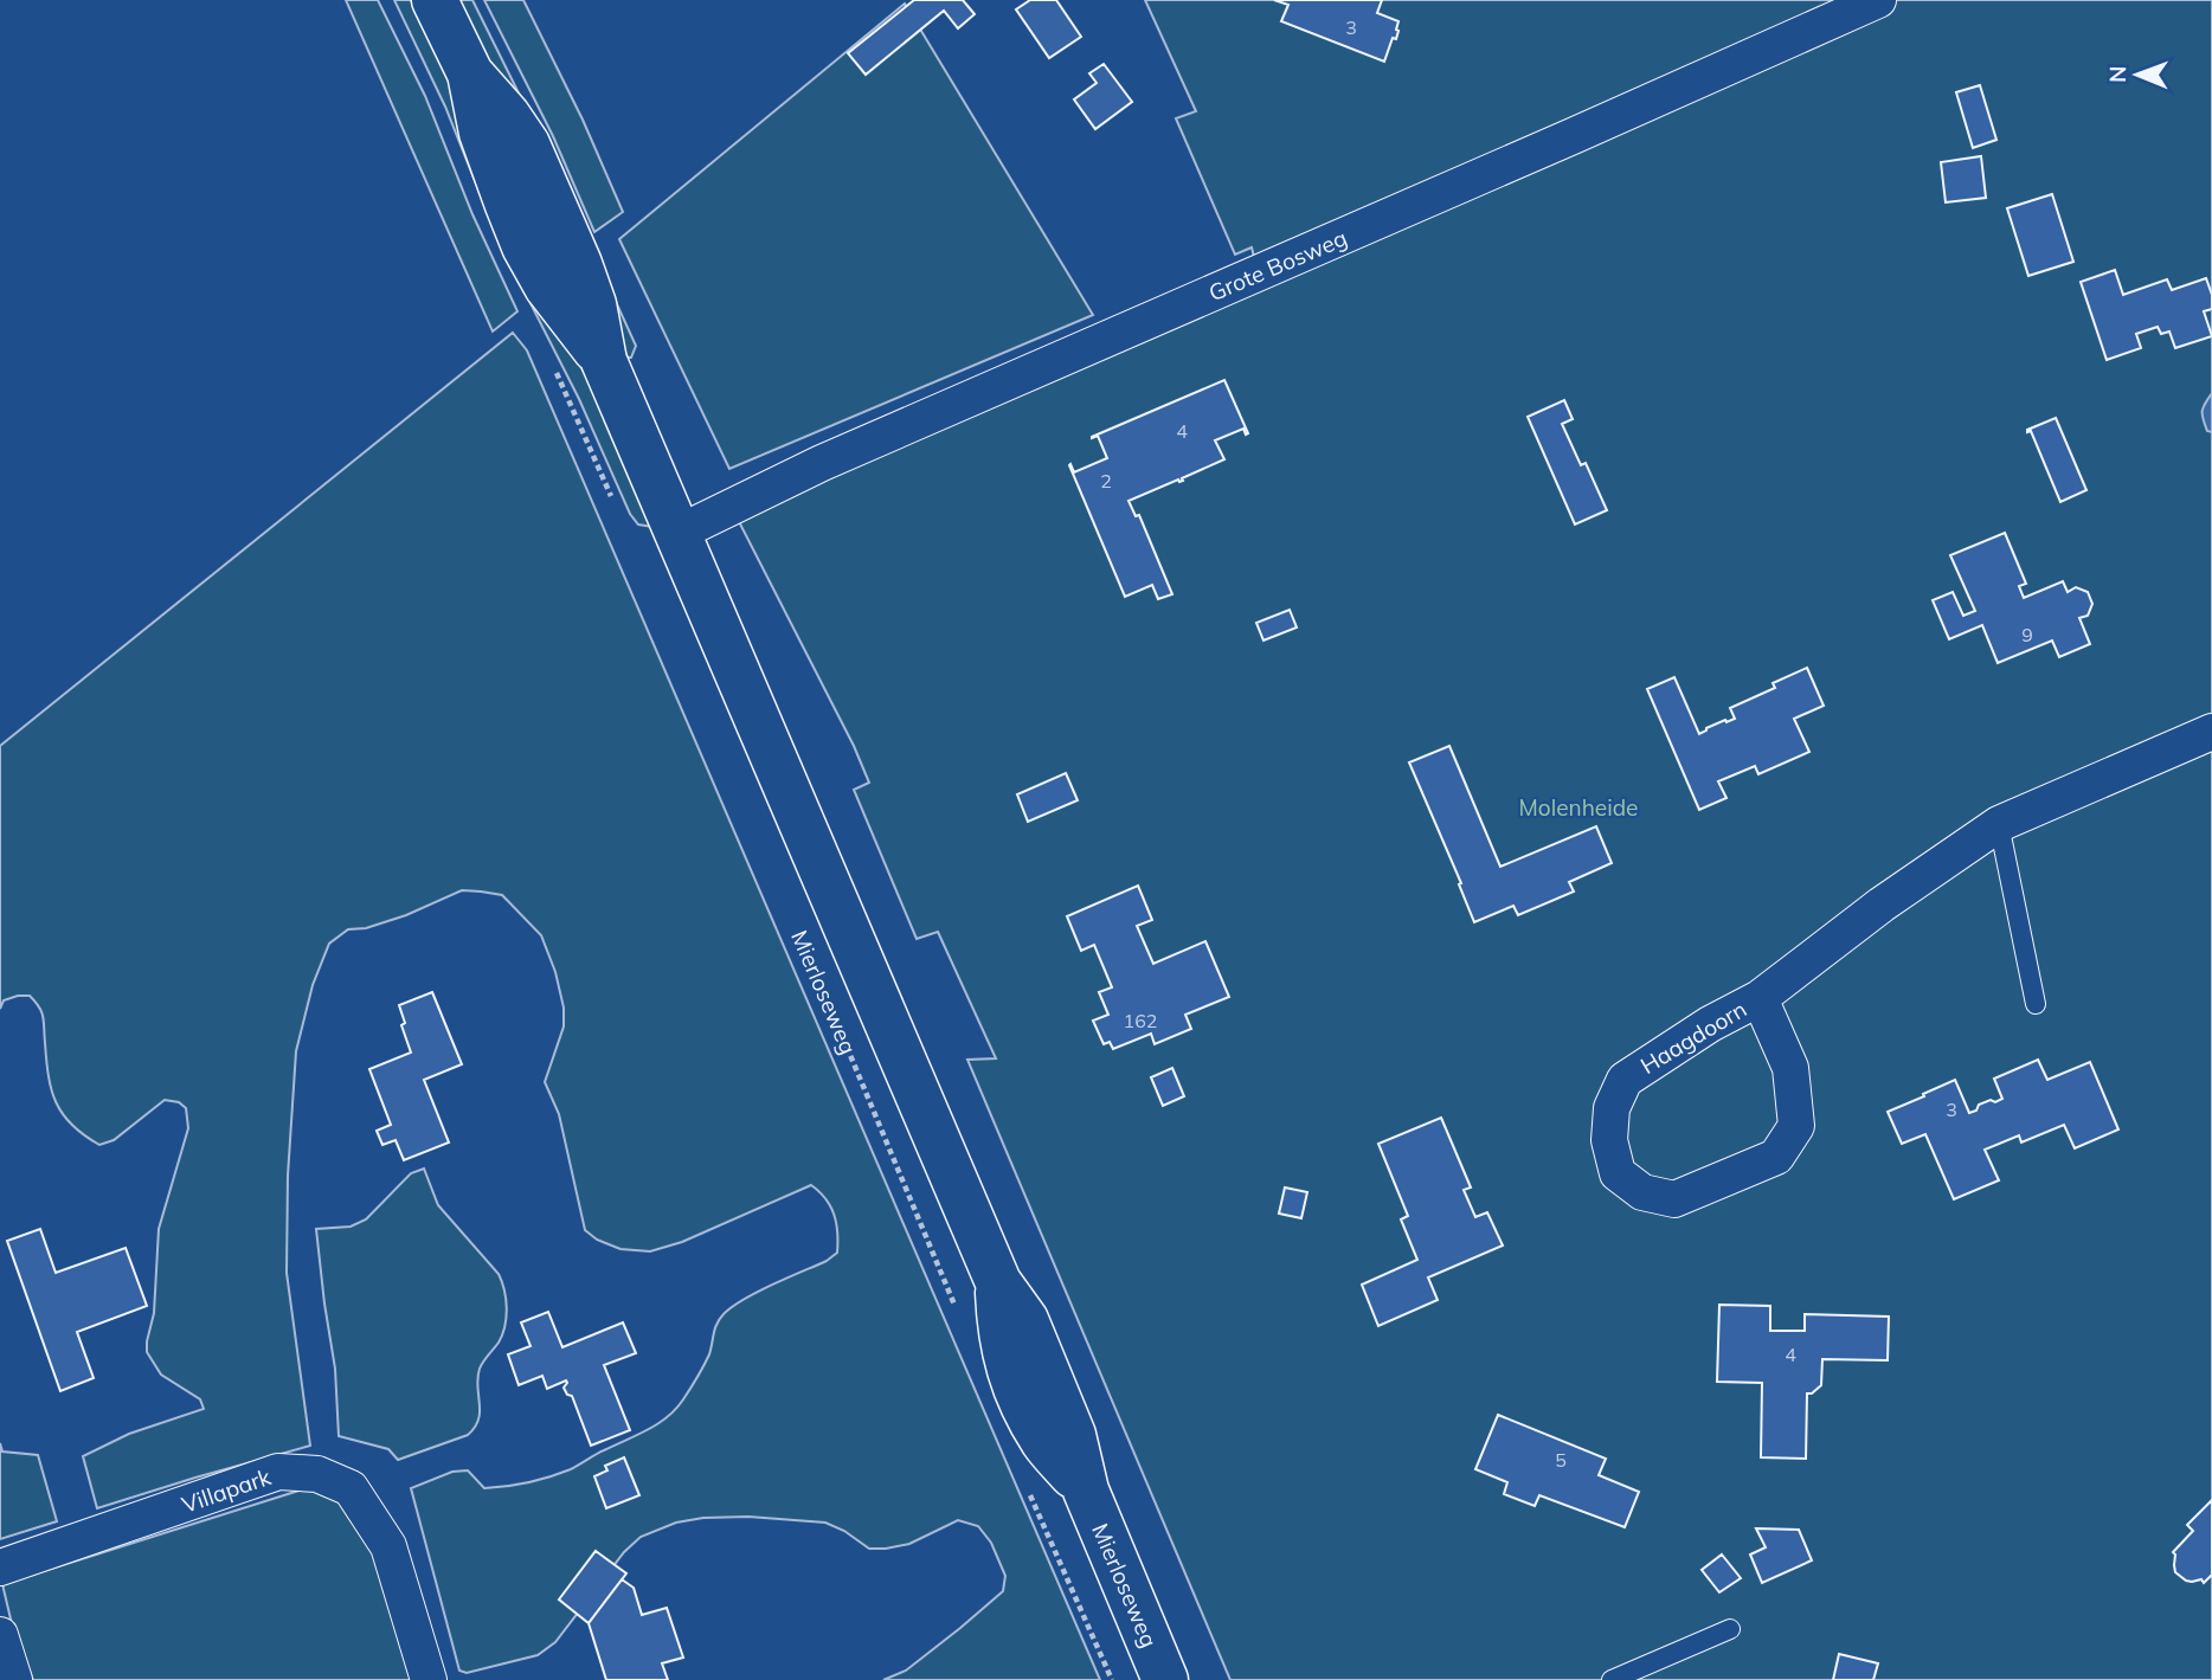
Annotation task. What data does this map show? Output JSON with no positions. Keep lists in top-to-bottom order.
{
  "streets": {
    "main road": ["Mierloseweg"],
    "street": ["Grote Bosweg", "Haagdoorn", "Villapark"]
  },
  "crossings": [
    ["Grote Bosweg", "Mierloseweg"]
  ],
  "parks": ["Molenheide"],
  "house_numbers": [
    "3",
    "4",
    "2",
    "9",
    "162",
    "3",
    "4",
    "5"
  ],
  "north": "left"
}
